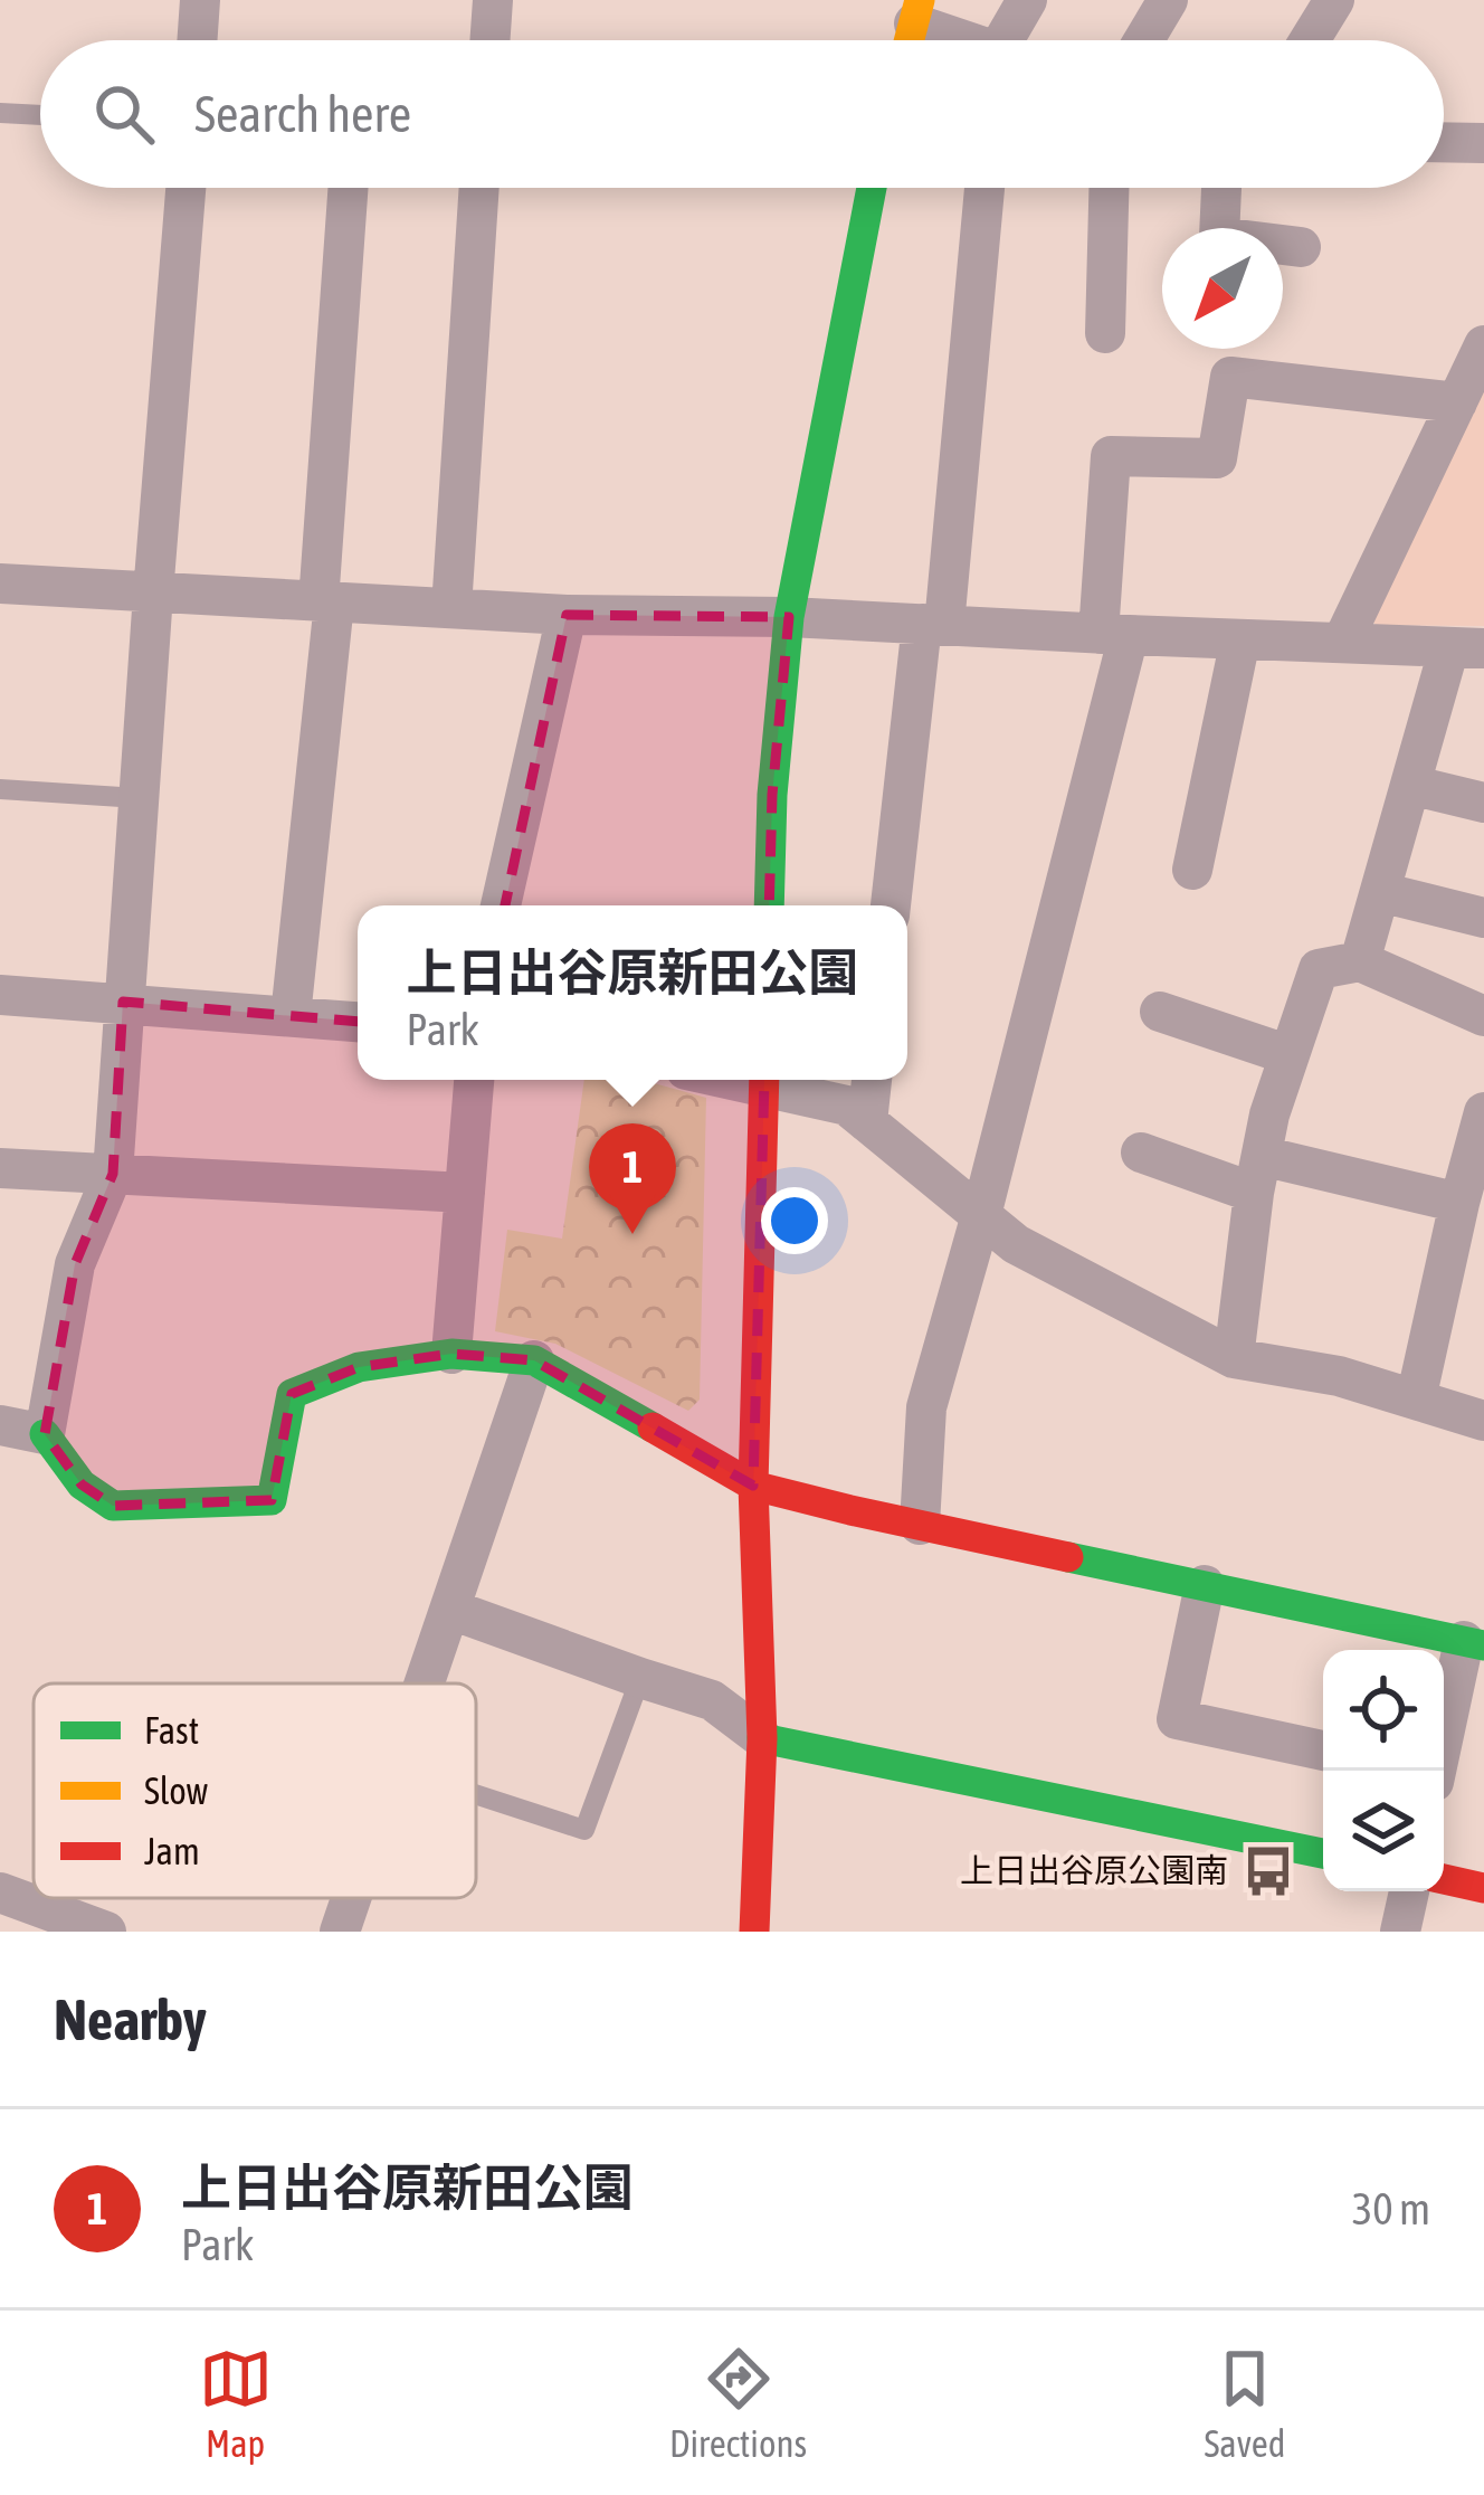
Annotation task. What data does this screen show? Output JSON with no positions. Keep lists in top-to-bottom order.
{
  "places": {
    "bus stop": ["上日出谷原公園南"]
  },
  "legend": ["Fast", "Slow", "Jam"],
  "north": "bottom left",
  "page": {
    "search": "Search here",
    "popup": ["上日出谷原新田公園", "Park"],
    "pins": "1",
    "heading": "Nearby",
    "list": [
      {
        "mark": "1",
        "name": "上日出谷原新田公園",
        "note": "Park",
        "value": "30 m"
      }
    ],
    "nav": ["Map", "Directions", "Saved"]
  }
}
